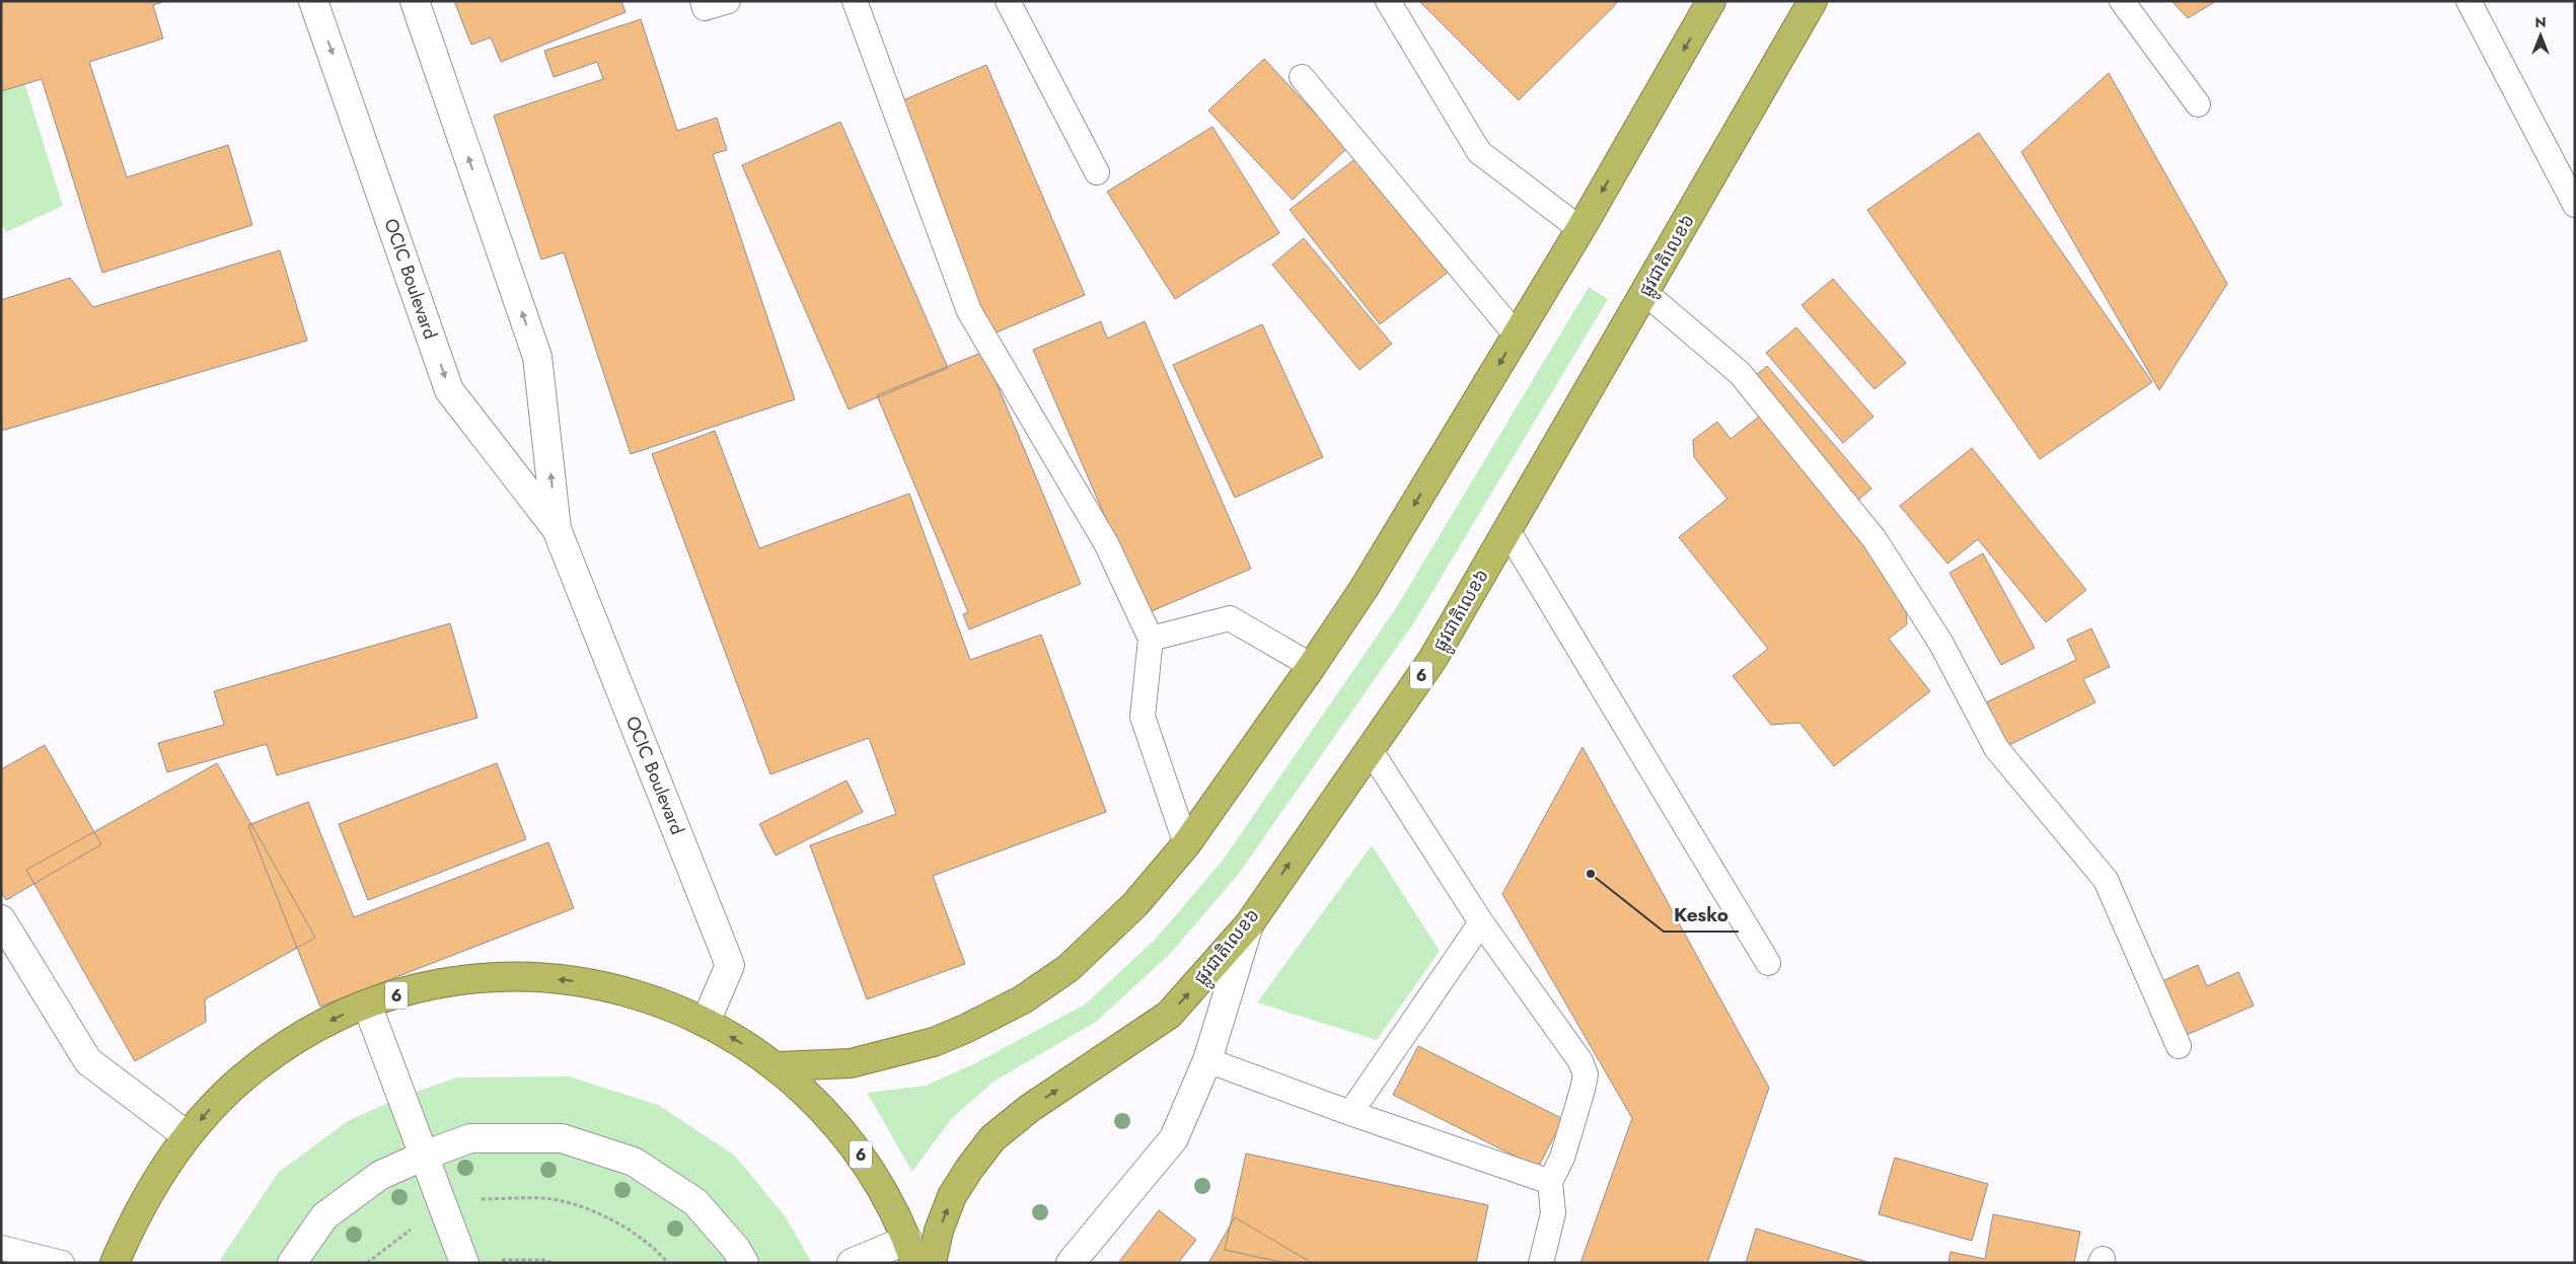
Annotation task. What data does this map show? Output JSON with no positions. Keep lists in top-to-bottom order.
{
  "streets": {
    "highway": ["ផ្លូវជាតិលេខ៦", "6"],
    "street": ["OCIC Boulevard"]
  },
  "crossings": [
    ["OCIC Boulevard", "6"]
  ],
  "one_way": ["ផ្លូវជាតិលេខ៦"],
  "places": ["Kesko"],
  "north": "top"
}
